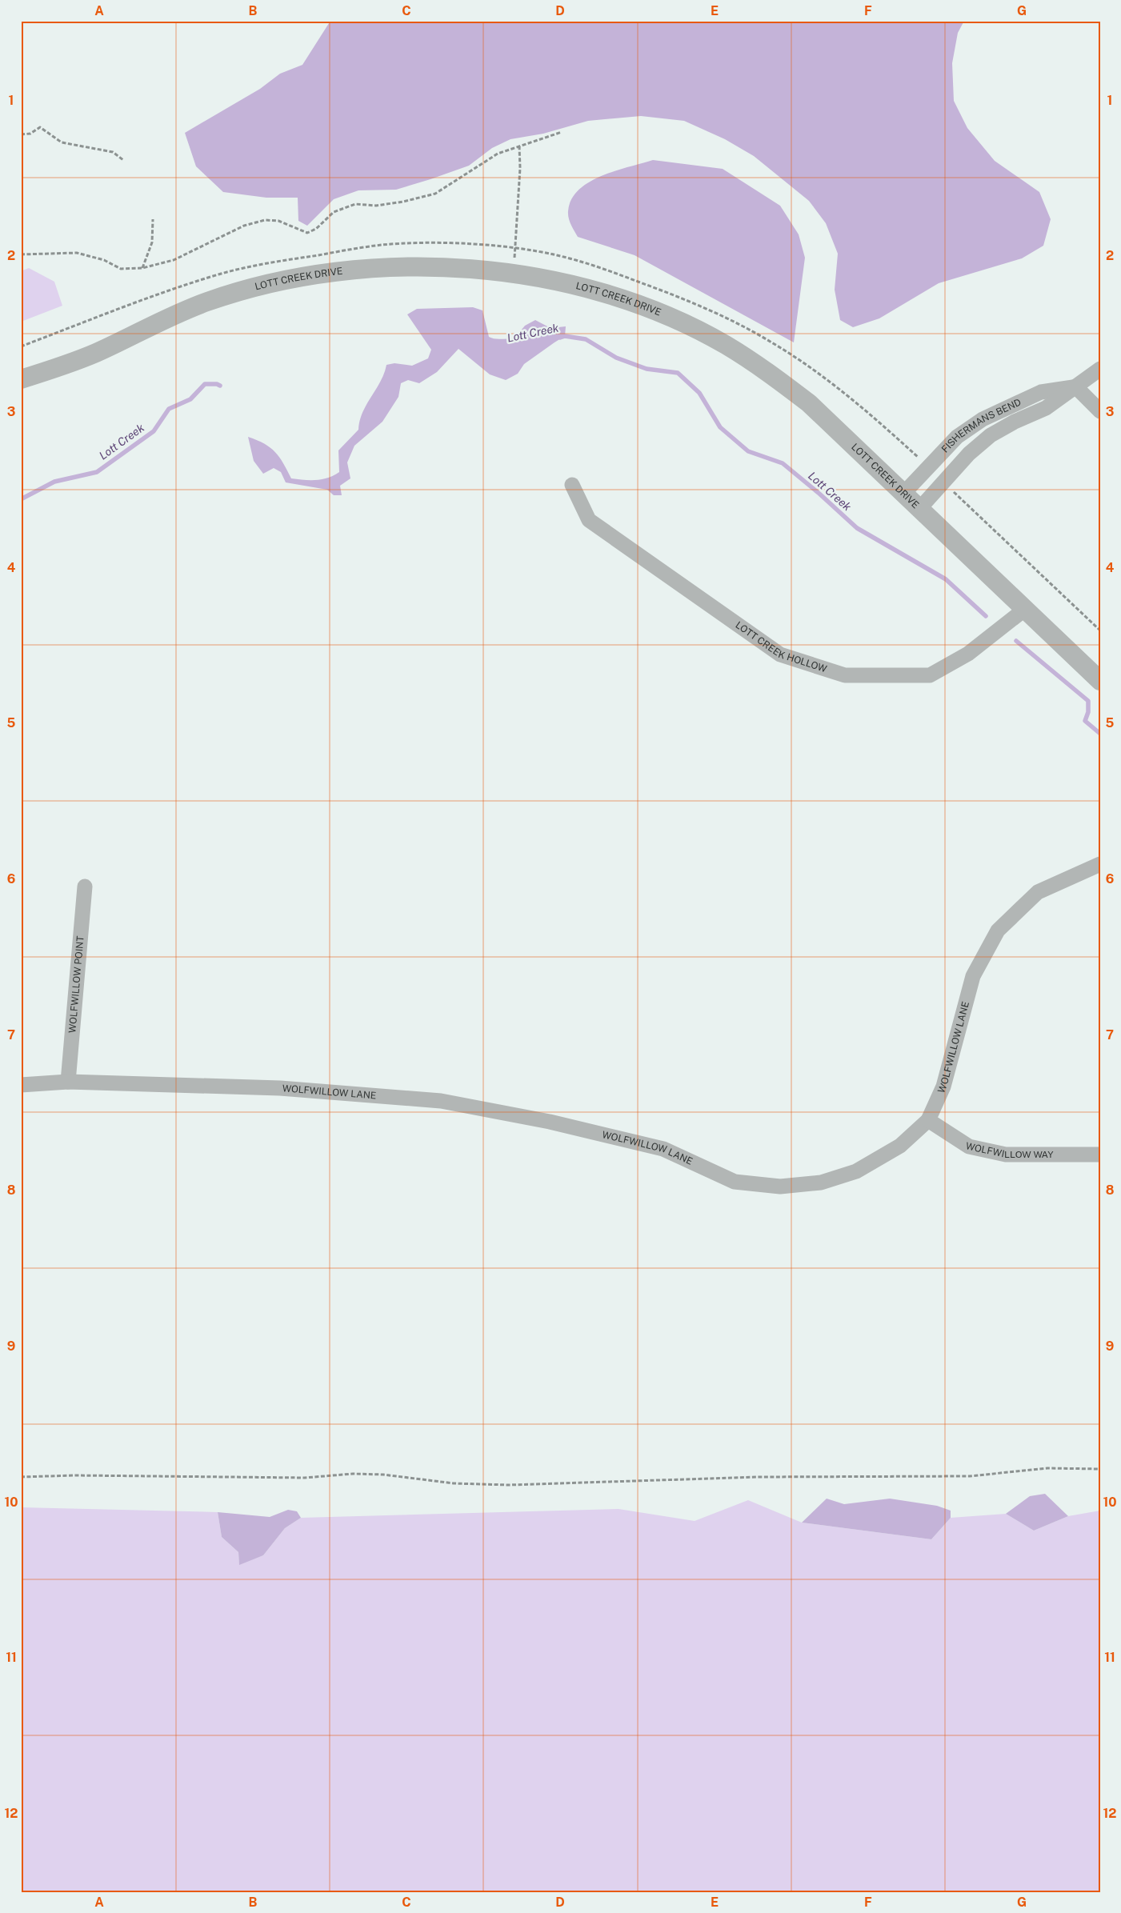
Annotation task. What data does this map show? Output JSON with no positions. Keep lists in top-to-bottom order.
{
  "streets": {
    "street": [
      "LOTT CREEK DRIVE",
      "FISHERMANS BEND",
      "LOTT CREEK HOLLOW",
      "WOLFWILLOW POINT",
      "WOLFWILLOW LANE",
      "WOLFWILLOW WAY"
    ]
  },
  "crossings": [
    ["LOTT CREEK DRIVE", "FISHERMANS BEND"],
    ["LOTT CREEK DRIVE", "LOTT CREEK HOLLOW"],
    ["WOLFWILLOW POINT", "WOLFWILLOW LANE"],
    ["WOLFWILLOW LANE", "WOLFWILLOW WAY"]
  ],
  "water": ["Lott Creek"],
  "grid": {
    "columns": [
      "A",
      "B",
      "C",
      "D",
      "E",
      "F",
      "G"
    ],
    "rows": [
      "1",
      "2",
      "3",
      "4",
      "5",
      "6",
      "7",
      "8",
      "9",
      "10",
      "11",
      "12"
    ]
  }
}
